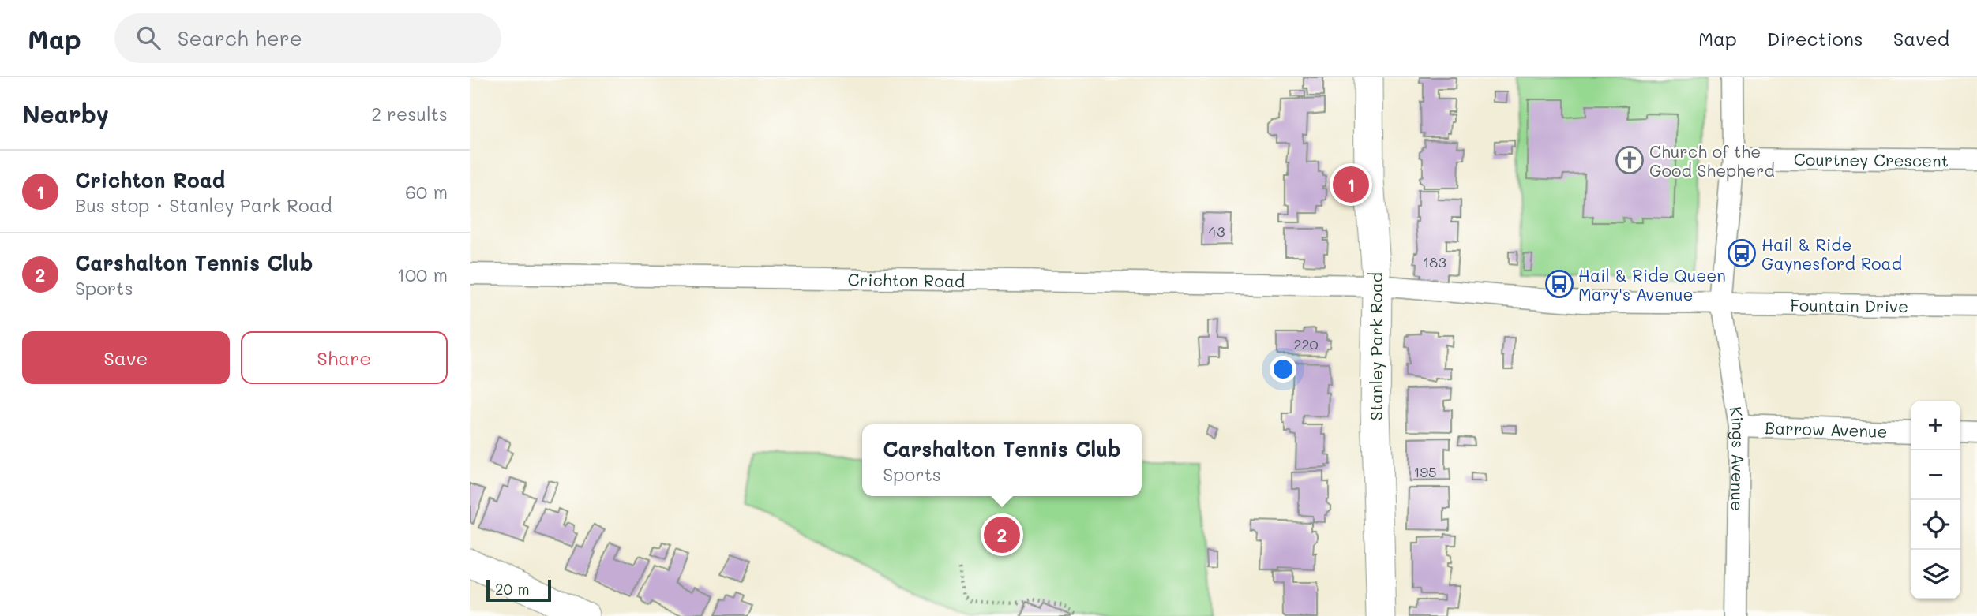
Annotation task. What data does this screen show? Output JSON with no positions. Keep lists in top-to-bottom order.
{
  "streets": {
    "street": [
      "Courtney Crescent",
      "Crichton Road",
      "Fountain Drive",
      "Stanley Park Road",
      "Barrow Avenue",
      "Kings Avenue"
    ]
  },
  "crossings": [
    ["Courtney Crescent", "Kings Avenue"],
    ["Crichton Road", "Fountain Drive"],
    ["Crichton Road", "Stanley Park Road"],
    ["Crichton Road", "Kings Avenue"],
    ["Fountain Drive", "Kings Avenue"],
    ["Barrow Avenue", "Kings Avenue"]
  ],
  "places": {
    "church": ["Church of the Good Shepherd"],
    "bus stop": ["Hail & Ride Gaynesford Road", "Hail & Ride Queen Mary's Avenue"]
  },
  "house_numbers": [
    "43",
    "183",
    "220",
    "195"
  ],
  "scale_bar": "20 m",
  "page": {
    "header": "Map",
    "search": "Search here",
    "nav": ["Map", "Directions", "Saved"],
    "heading": ["Nearby", "2 results"],
    "list": [
      {
        "mark": "1",
        "name": "Crichton Road",
        "note": "Bus stop · Stanley Park Road",
        "value": "60 m"
      },
      {
        "mark": "2",
        "name": "Carshalton Tennis Club",
        "note": "Sports",
        "value": "100 m"
      }
    ],
    "pins": ["1", "2"],
    "buttons": ["Save", "Share"],
    "map_buttons": ["+", "−"],
    "popup": ["Carshalton Tennis Club", "Sports"],
    "scale": "20 m"
  }
}
